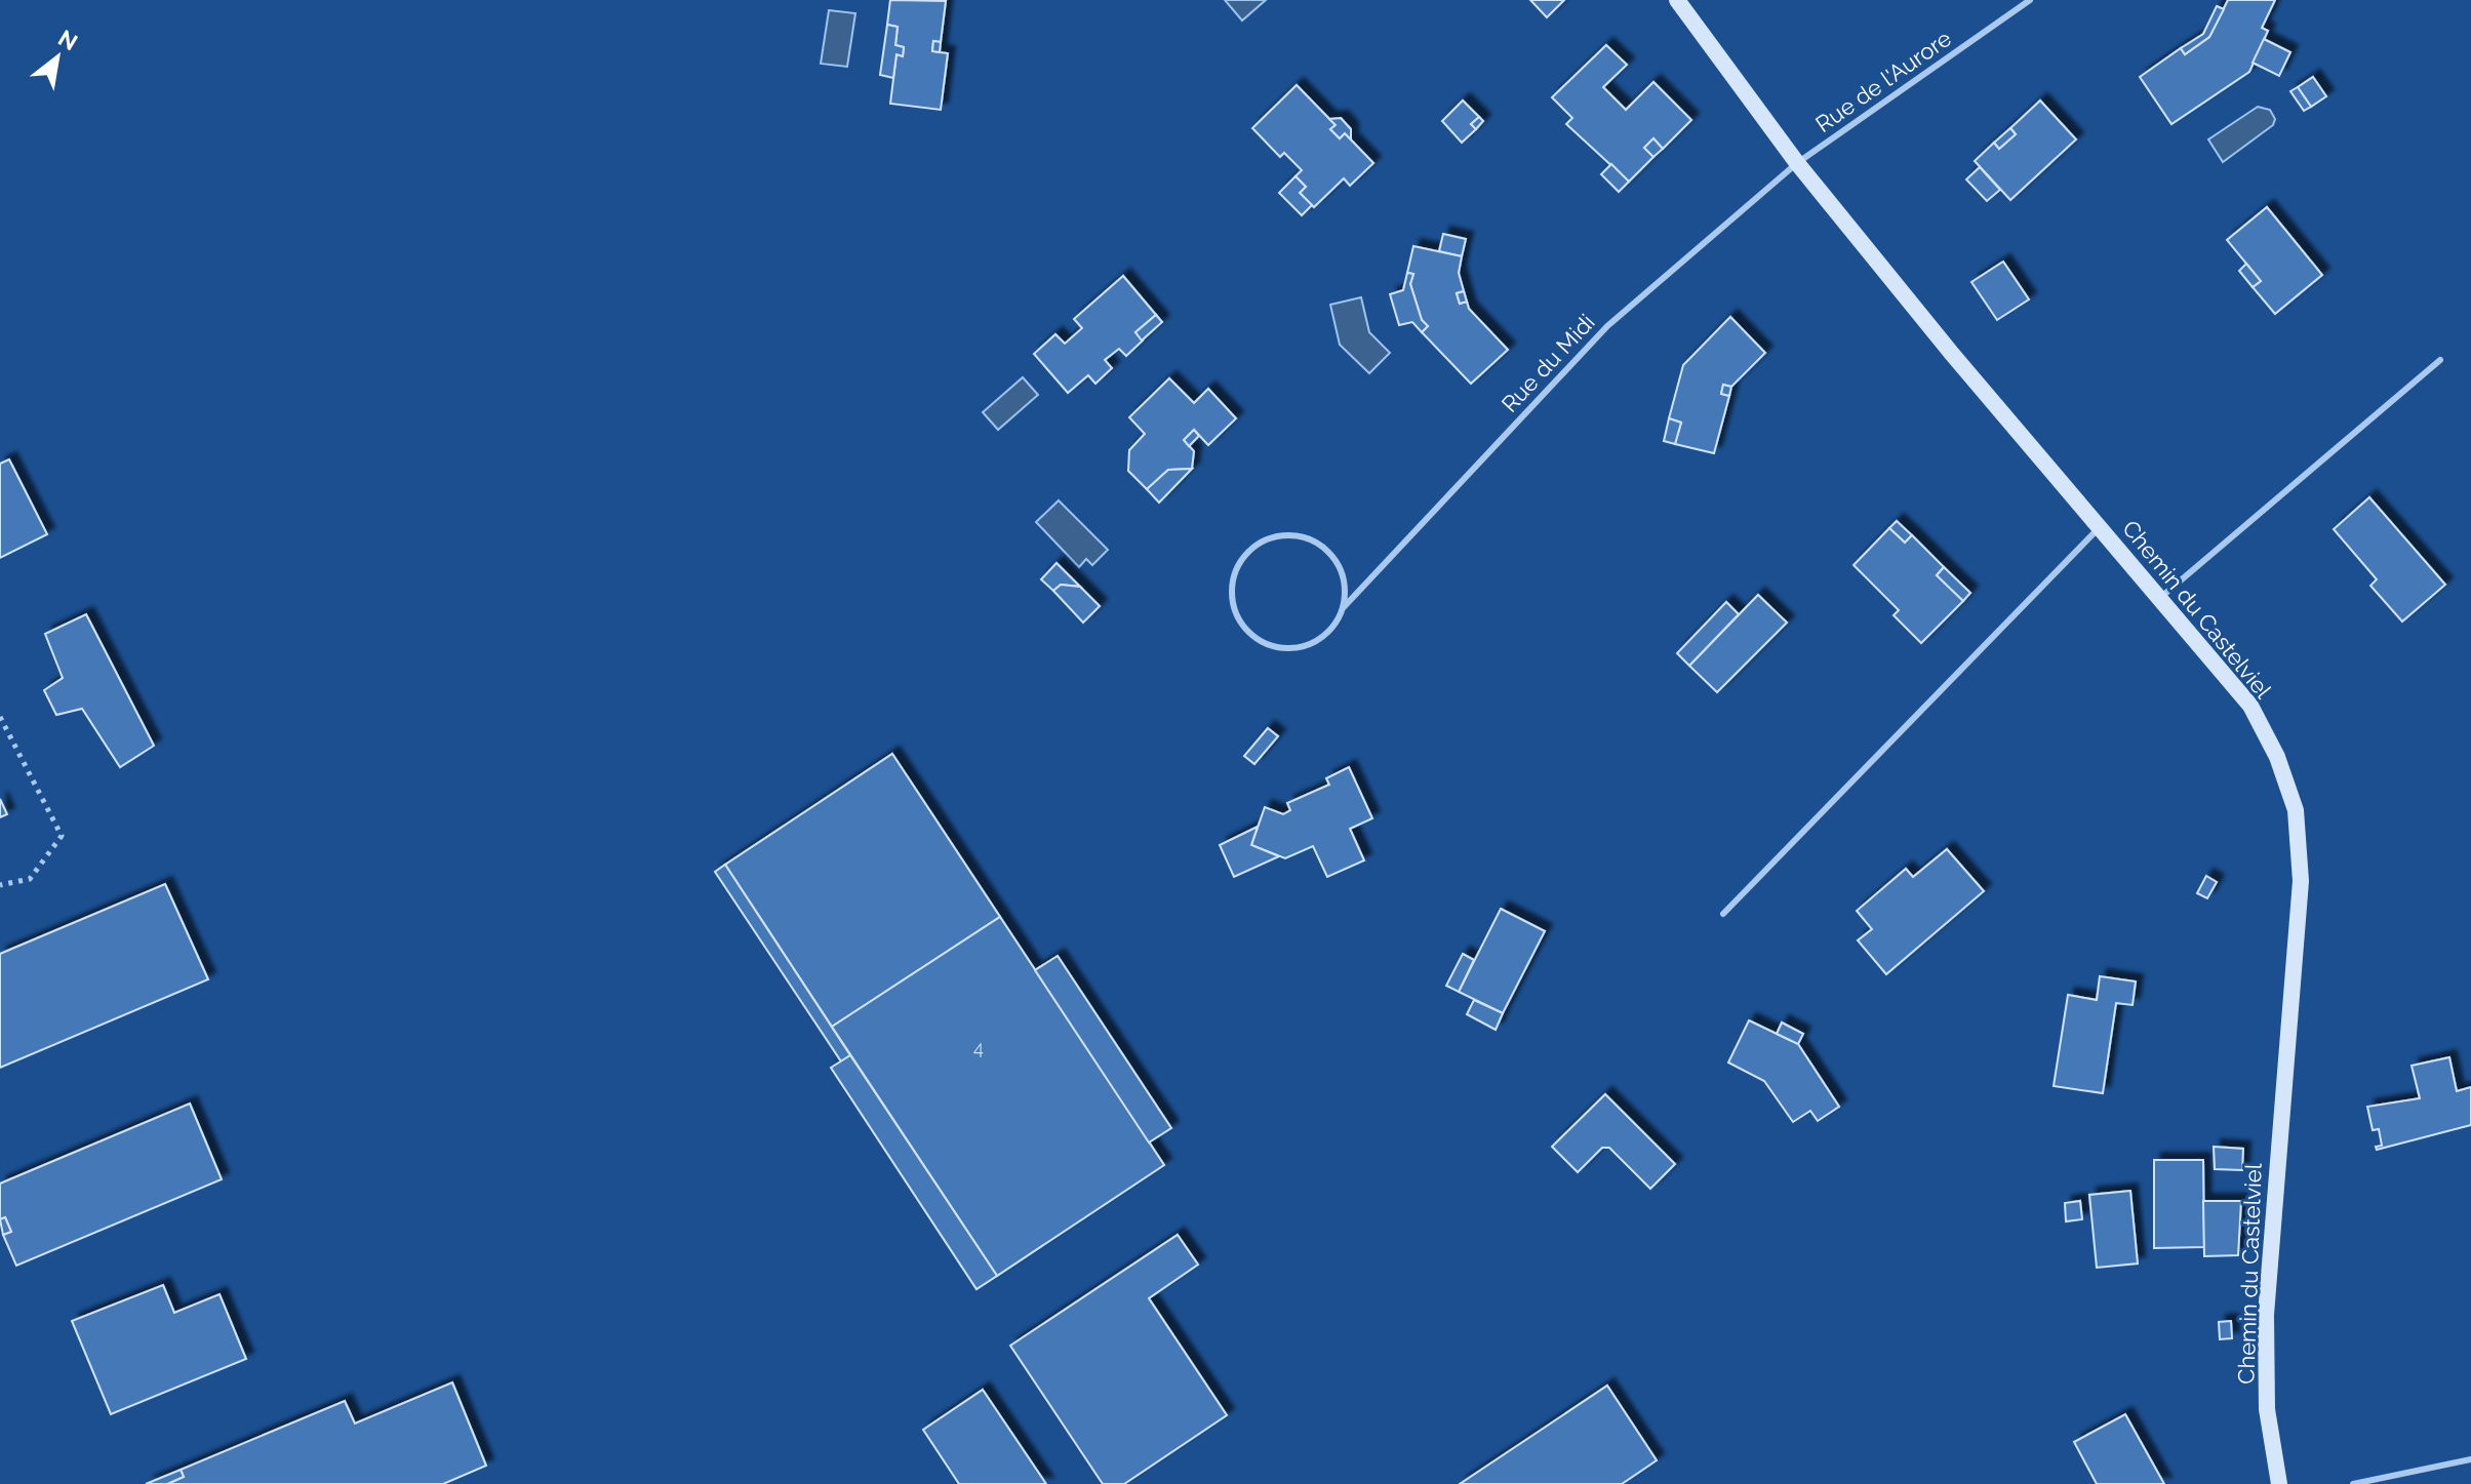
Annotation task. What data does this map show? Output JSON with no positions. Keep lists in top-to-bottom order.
{
  "streets": {
    "street": ["Chemin du Castelviel"],
    "lane": ["Rue de l'Aurore", "Rue du Midi"]
  },
  "crossings": [
    ["Rue de l'Aurore", "Rue du Midi"],
    ["Rue de l'Aurore", "Chemin du Castelviel"],
    ["Rue du Midi", "Chemin du Castelviel"]
  ],
  "house_numbers": ["4"],
  "north": "top right"
}
